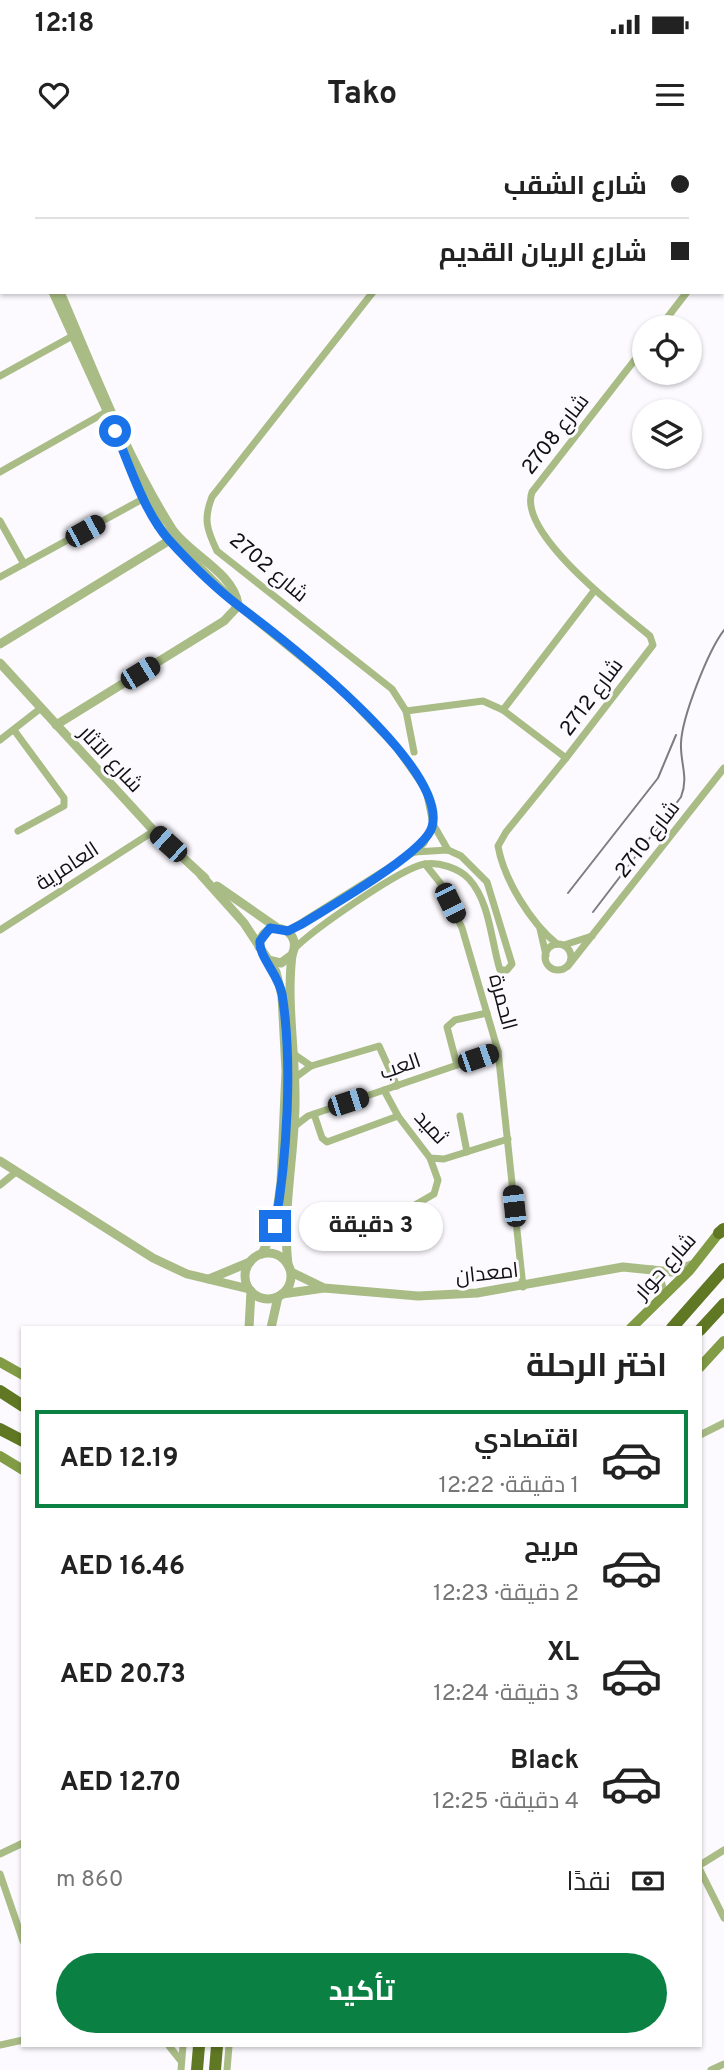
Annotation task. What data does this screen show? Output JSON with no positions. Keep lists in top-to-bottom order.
{
  "streets": {
    "main road": ["شارع حوار"],
    "street": [
      "شارع 2708",
      "شارع 2702",
      "شارع 2712",
      "شارع الآثار",
      "شارع 2710",
      "العامرية",
      "الحمرة",
      "العب",
      "ثميد",
      "امعدان"
    ]
  },
  "crossings": [
    ["شارع 2708", "شارع 2712"],
    ["شارع 2702", "شارع 2712"],
    ["شارع الآثار", "العامرية"],
    ["الحمرة", "العب"],
    ["الحمرة", "ثميد"],
    ["الحمرة", "امعدان"],
    ["العب", "ثميد"],
    ["شارع حوار", "امعدان"]
  ],
  "page": {
    "status": "12:18",
    "header": "Tako",
    "banner": ["شارع الشقب", "شارع الريان القديم"],
    "bubble": "3 دقيقة",
    "heading": "اختر الرحلة",
    "list": [
      {
        "name": "اقتصادي",
        "note": "1 دقيقة · 12:22",
        "value": "AED 12.19"
      },
      {
        "name": "مريح",
        "note": "2 دقيقة · 12:23",
        "value": "AED 16.46"
      },
      {
        "name": "XL",
        "note": "3 دقيقة · 12:24",
        "value": "AED 20.73"
      },
      {
        "name": "Black",
        "note": "4 دقيقة · 12:25",
        "value": "AED 12.70"
      }
    ],
    "pay": ["نقدًا", "860 m"],
    "buttons": "تأكيد"
  }
}
